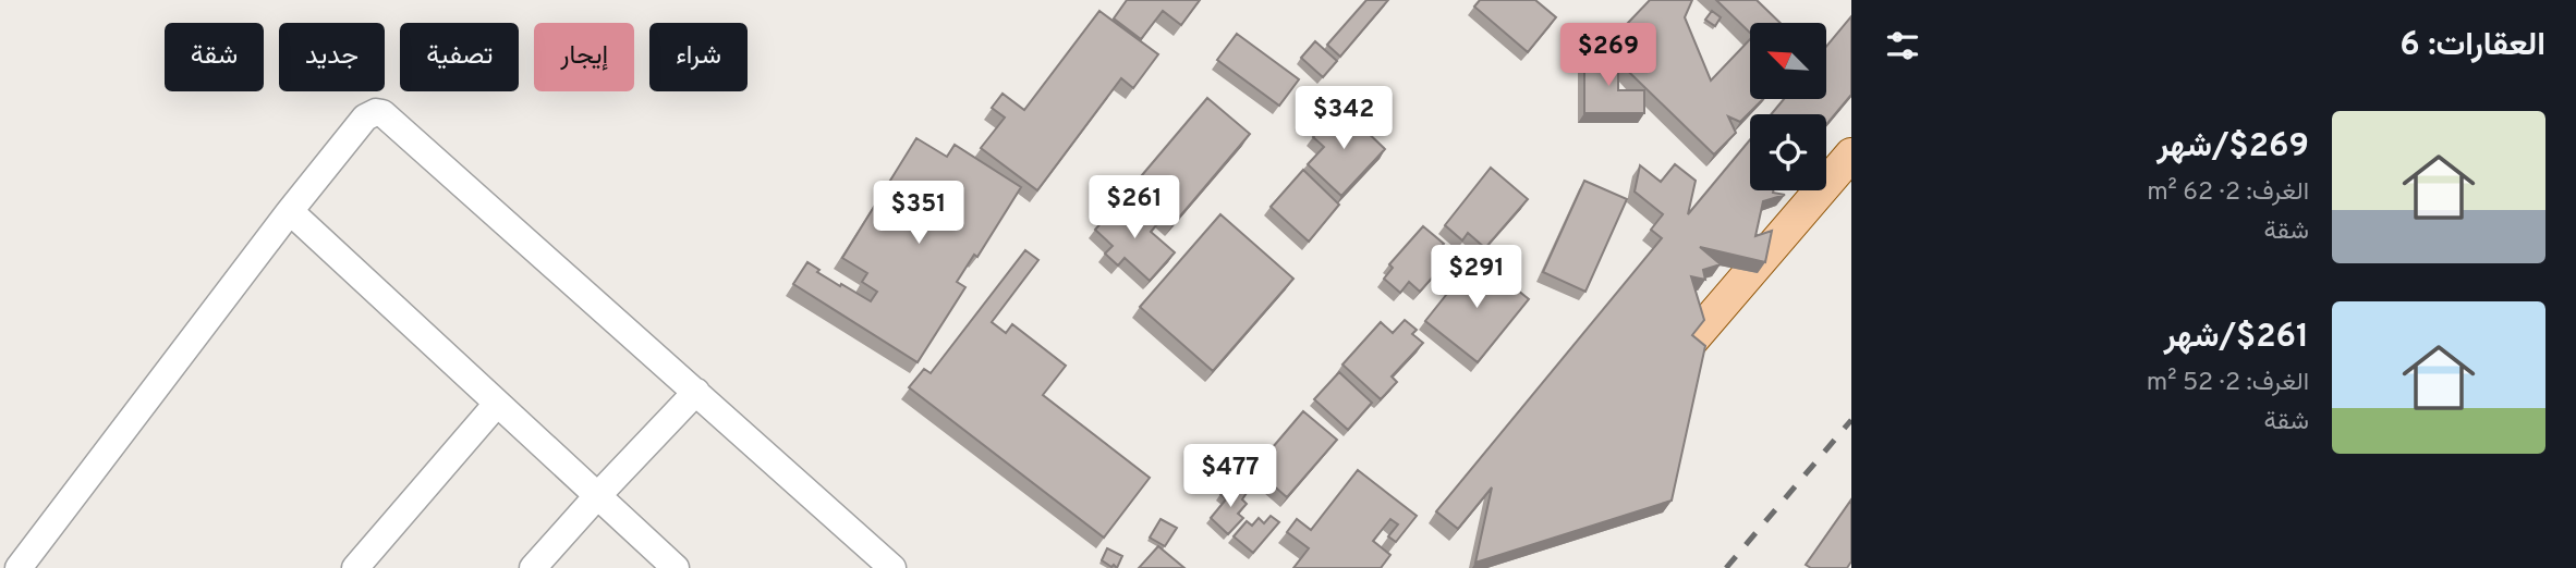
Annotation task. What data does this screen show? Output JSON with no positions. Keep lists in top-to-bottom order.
{
  "north": "top left",
  "page": {
    "heading": "العقارات: 6",
    "price": [
      "$269",
      "$342",
      "$261",
      "$351",
      "$291",
      "$477"
    ],
    "chip": [
      "شراء",
      "إيجار",
      "تصفية",
      "جديد",
      "شقة"
    ],
    "list": [
      {
        "name": "$269/شهر",
        "note": "الغرف: 2 · 62 m² · شقة"
      },
      {
        "name": "$261/شهر",
        "note": "الغرف: 2 · 52 m² · شقة"
      }
    ]
  }
}
